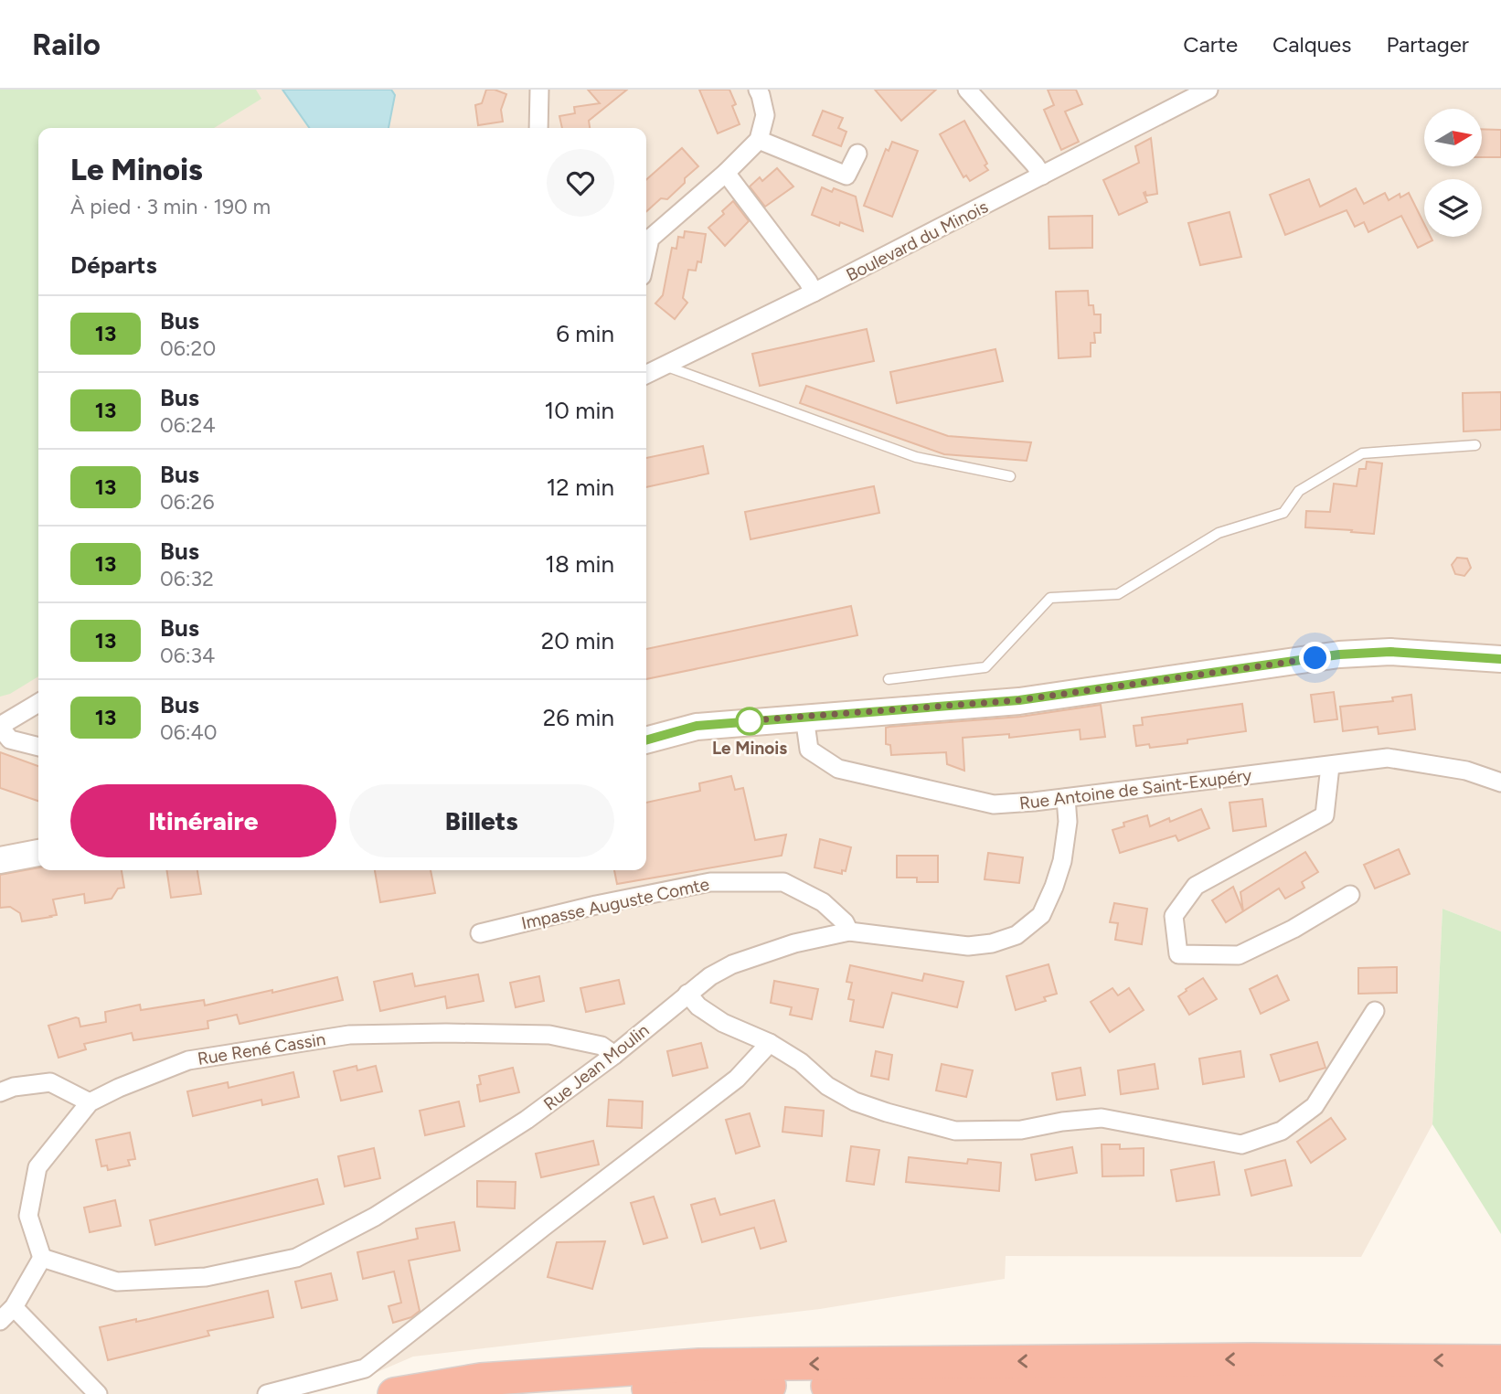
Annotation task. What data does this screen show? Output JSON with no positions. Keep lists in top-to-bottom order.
{
  "streets": {
    "street": [
      "Boulevard du Minois",
      "Rue Antoine de Saint-Exupéry",
      "Impasse Auguste Comte",
      "Rue René Cassin",
      "Rue Jean Moulin"
    ]
  },
  "crossings": [
    ["Rue Antoine de Saint-Exupéry", "Rue Jean Moulin"],
    ["Impasse Auguste Comte", "Rue Jean Moulin"],
    ["Rue René Cassin", "Rue Jean Moulin"]
  ],
  "places": ["Le Minois"],
  "lines": ["bus line 13"],
  "north": "right",
  "page": {
    "header": "Railo",
    "nav": ["Carte", "Calques", "Partager"],
    "heading": [
      ["Le Minois", "À pied · 3 min · 190 m"],
      "Départs"
    ],
    "list": [
      {
        "mark": "13",
        "name": "Bus",
        "note": "06:20",
        "value": "6 min"
      },
      {
        "mark": "13",
        "name": "Bus",
        "note": "06:24",
        "value": "10 min"
      },
      {
        "mark": "13",
        "name": "Bus",
        "note": "06:26",
        "value": "12 min"
      },
      {
        "mark": "13",
        "name": "Bus",
        "note": "06:32",
        "value": "18 min"
      },
      {
        "mark": "13",
        "name": "Bus",
        "note": "06:34",
        "value": "20 min"
      },
      {
        "mark": "13",
        "name": "Bus",
        "note": "06:40",
        "value": "26 min"
      }
    ],
    "buttons": ["Itinéraire", "Billets"]
  }
}
